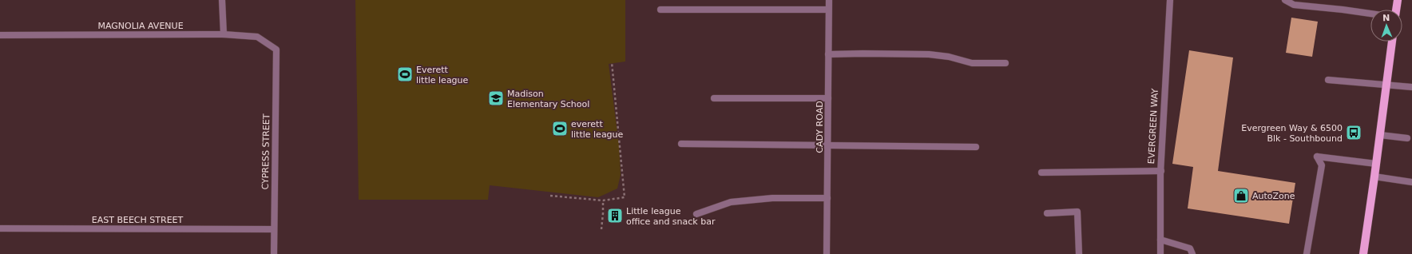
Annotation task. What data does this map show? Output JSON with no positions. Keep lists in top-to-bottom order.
{
  "streets": {
    "street": [
      "MAGNOLIA AVENUE",
      "EVERGREEN WAY",
      "CADY ROAD",
      "CYPRESS STREET",
      "EAST BEECH STREET"
    ]
  },
  "crossings": [
    ["MAGNOLIA AVENUE", "CYPRESS STREET"],
    ["CYPRESS STREET", "EAST BEECH STREET"]
  ],
  "places": {
    "sports": ["Everett little league", "everett little league"],
    "school or university": ["Madison Elementary School"],
    "bus stop": ["Evergreen Way & 6500 Blk - Southbound"],
    "shop": ["AutoZone"],
    "building": ["Little league office and snack bar"]
  },
  "north": "top"
}
